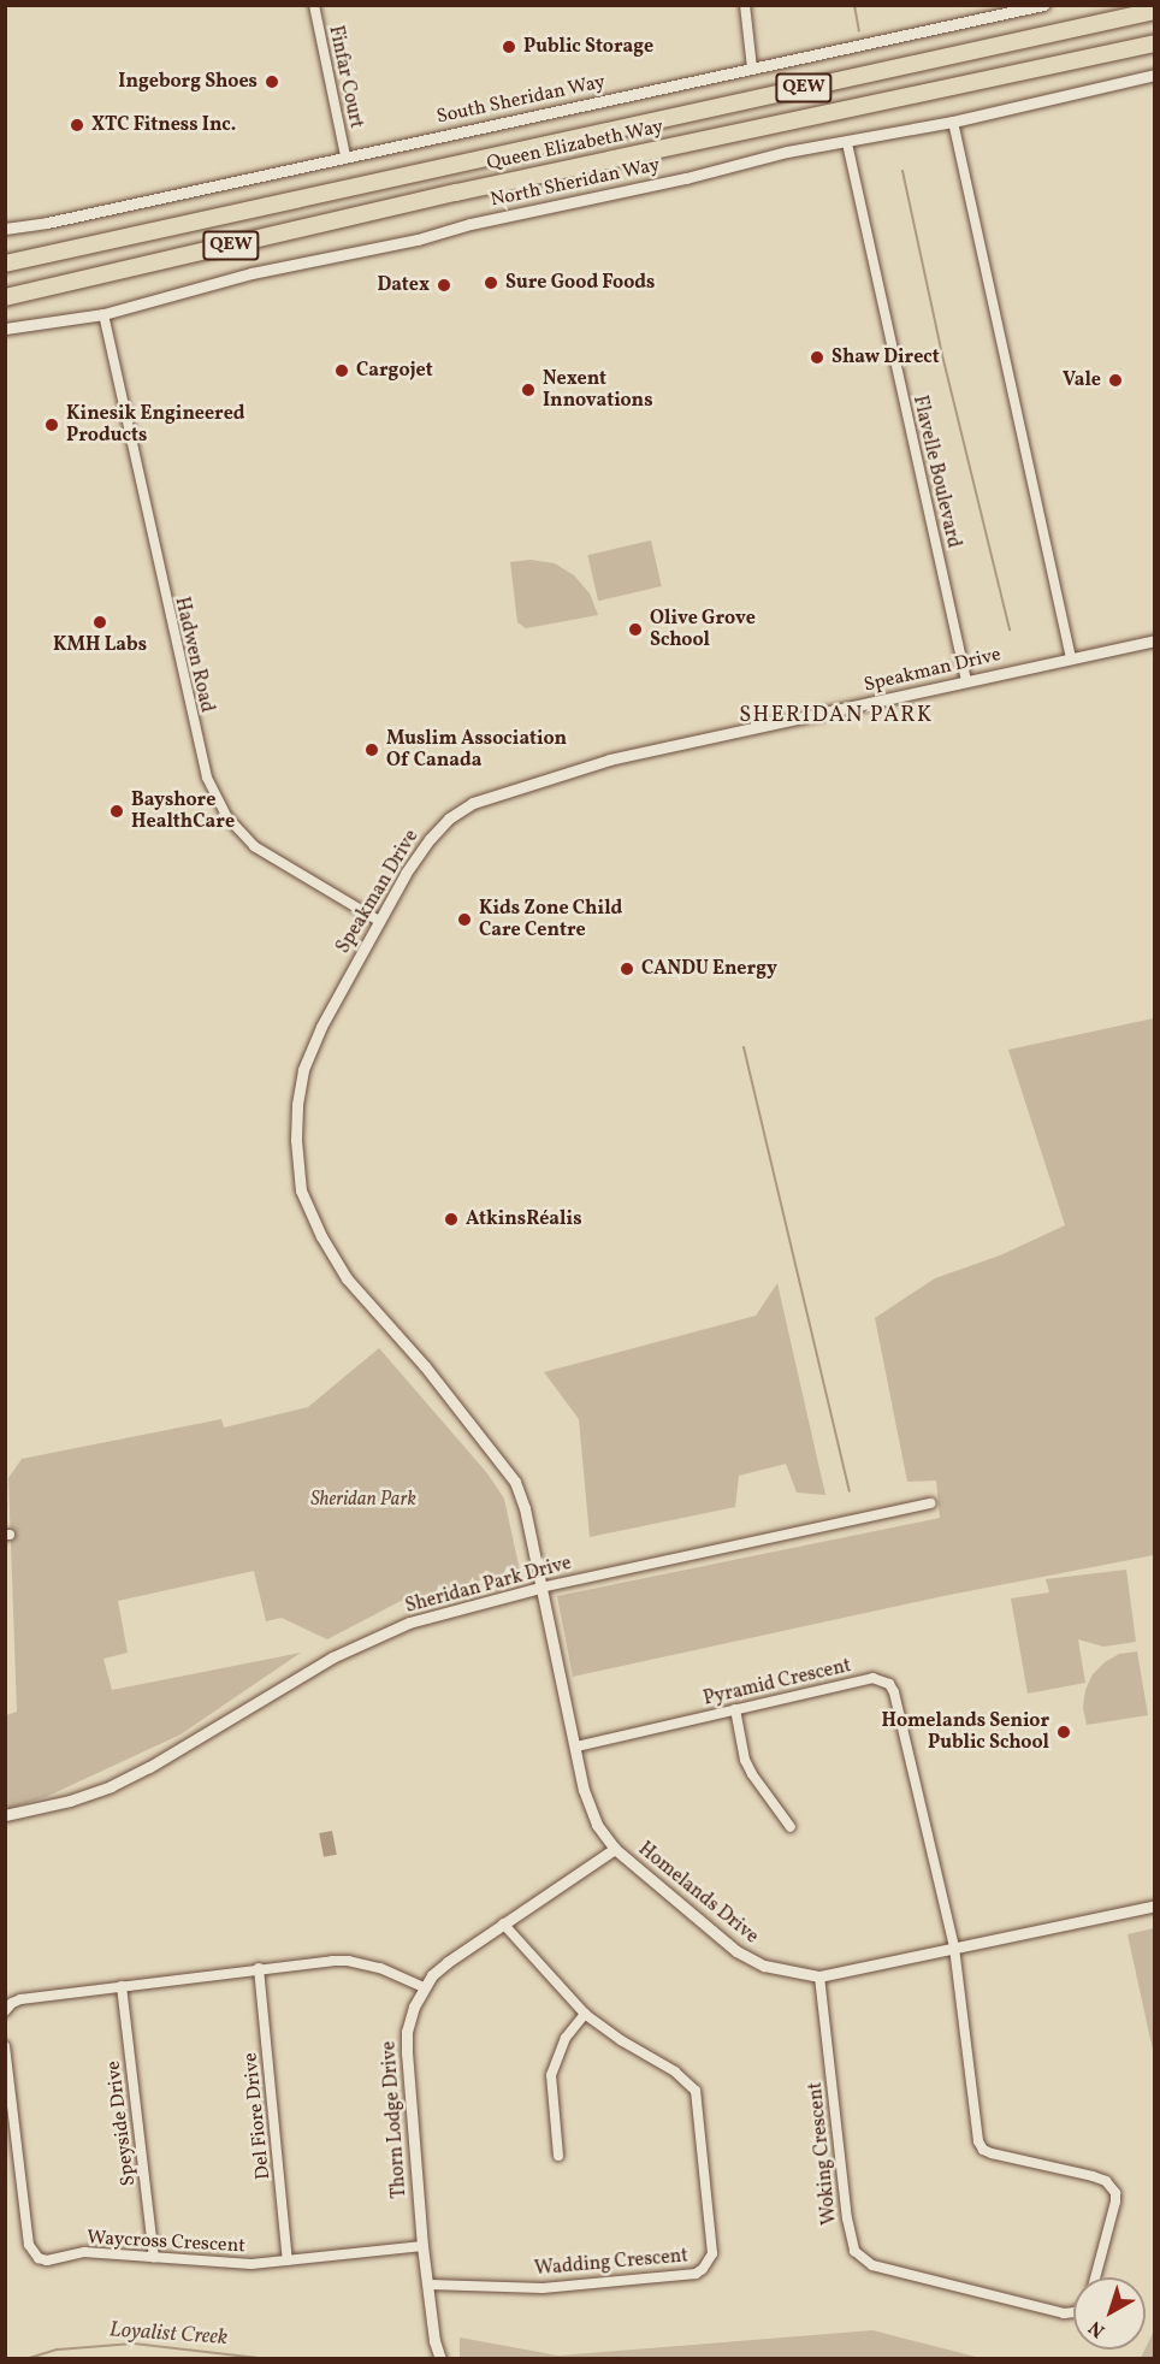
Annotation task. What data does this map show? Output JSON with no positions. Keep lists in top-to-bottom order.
{
  "streets": {
    "highway": ["QEW", "Queen Elizabeth Way"],
    "street": [
      "Finfar Court",
      "South Sheridan Way",
      "North Sheridan Way",
      "Flavelle Boulevard",
      "Hadwen Road",
      "Speakman Drive",
      "Sheridan Park Drive",
      "Pyramid Crescent",
      "Homelands Drive",
      "Del Fiore Drive",
      "Thorn Lodge Drive",
      "Speyside Drive",
      "Woking Crescent",
      "Waycross Crescent",
      "Wadding Crescent"
    ]
  },
  "crossings": [
    ["Finfar Court", "South Sheridan Way"],
    ["North Sheridan Way", "Flavelle Boulevard"],
    ["North Sheridan Way", "Hadwen Road"],
    ["Flavelle Boulevard", "Speakman Drive"],
    ["Hadwen Road", "Speakman Drive"],
    ["Speakman Drive", "Sheridan Park Drive"],
    ["Speakman Drive", "Homelands Drive"],
    ["Sheridan Park Drive", "Homelands Drive"],
    ["Pyramid Crescent", "Homelands Drive"],
    ["Homelands Drive", "Thorn Lodge Drive"],
    ["Homelands Drive", "Woking Crescent"],
    ["Del Fiore Drive", "Waycross Crescent"],
    ["Thorn Lodge Drive", "Waycross Crescent"],
    ["Thorn Lodge Drive", "Wadding Crescent"],
    ["Speyside Drive", "Waycross Crescent"]
  ],
  "districts": ["SHERIDAN PARK"],
  "water": ["Loyalist Creek"],
  "parks": ["Sheridan Park"],
  "places": [
    "Public Storage",
    "Ingeborg Shoes",
    "XTC Fitness Inc.",
    "Sure Good Foods",
    "Datex",
    "Shaw Direct",
    "Cargojet",
    "Vale",
    "Nexent Innovations",
    "Kinesik Engineered Products",
    "KMH Labs",
    "Olive Grove School",
    "Muslim Association Of Canada",
    "Bayshore HealthCare",
    "Kids Zone Child Care Centre",
    "CANDU Energy",
    "AtkinsRéalis",
    "Homelands Senior Public School"
  ],
  "north": "bottom left"
}
